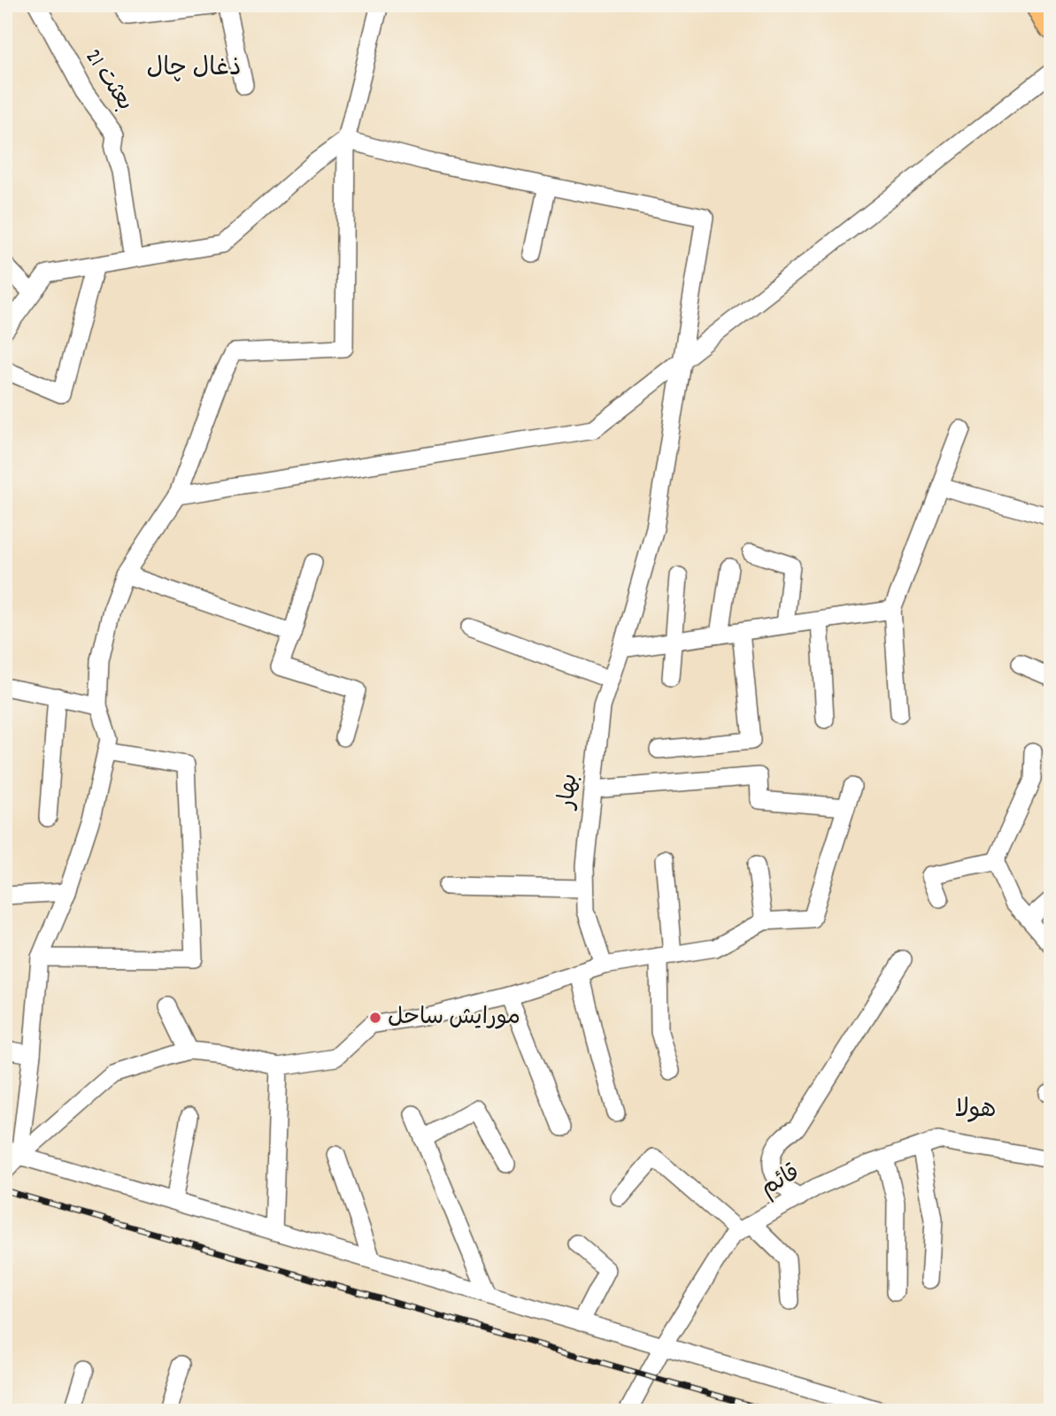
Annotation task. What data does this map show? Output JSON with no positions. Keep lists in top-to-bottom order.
{
  "streets": {
    "street": ["بعثت 21", "بهار", "قائم"]
  },
  "districts": ["ذغال چال", "هولا"],
  "places": ["مورایش ساحل"]
}
